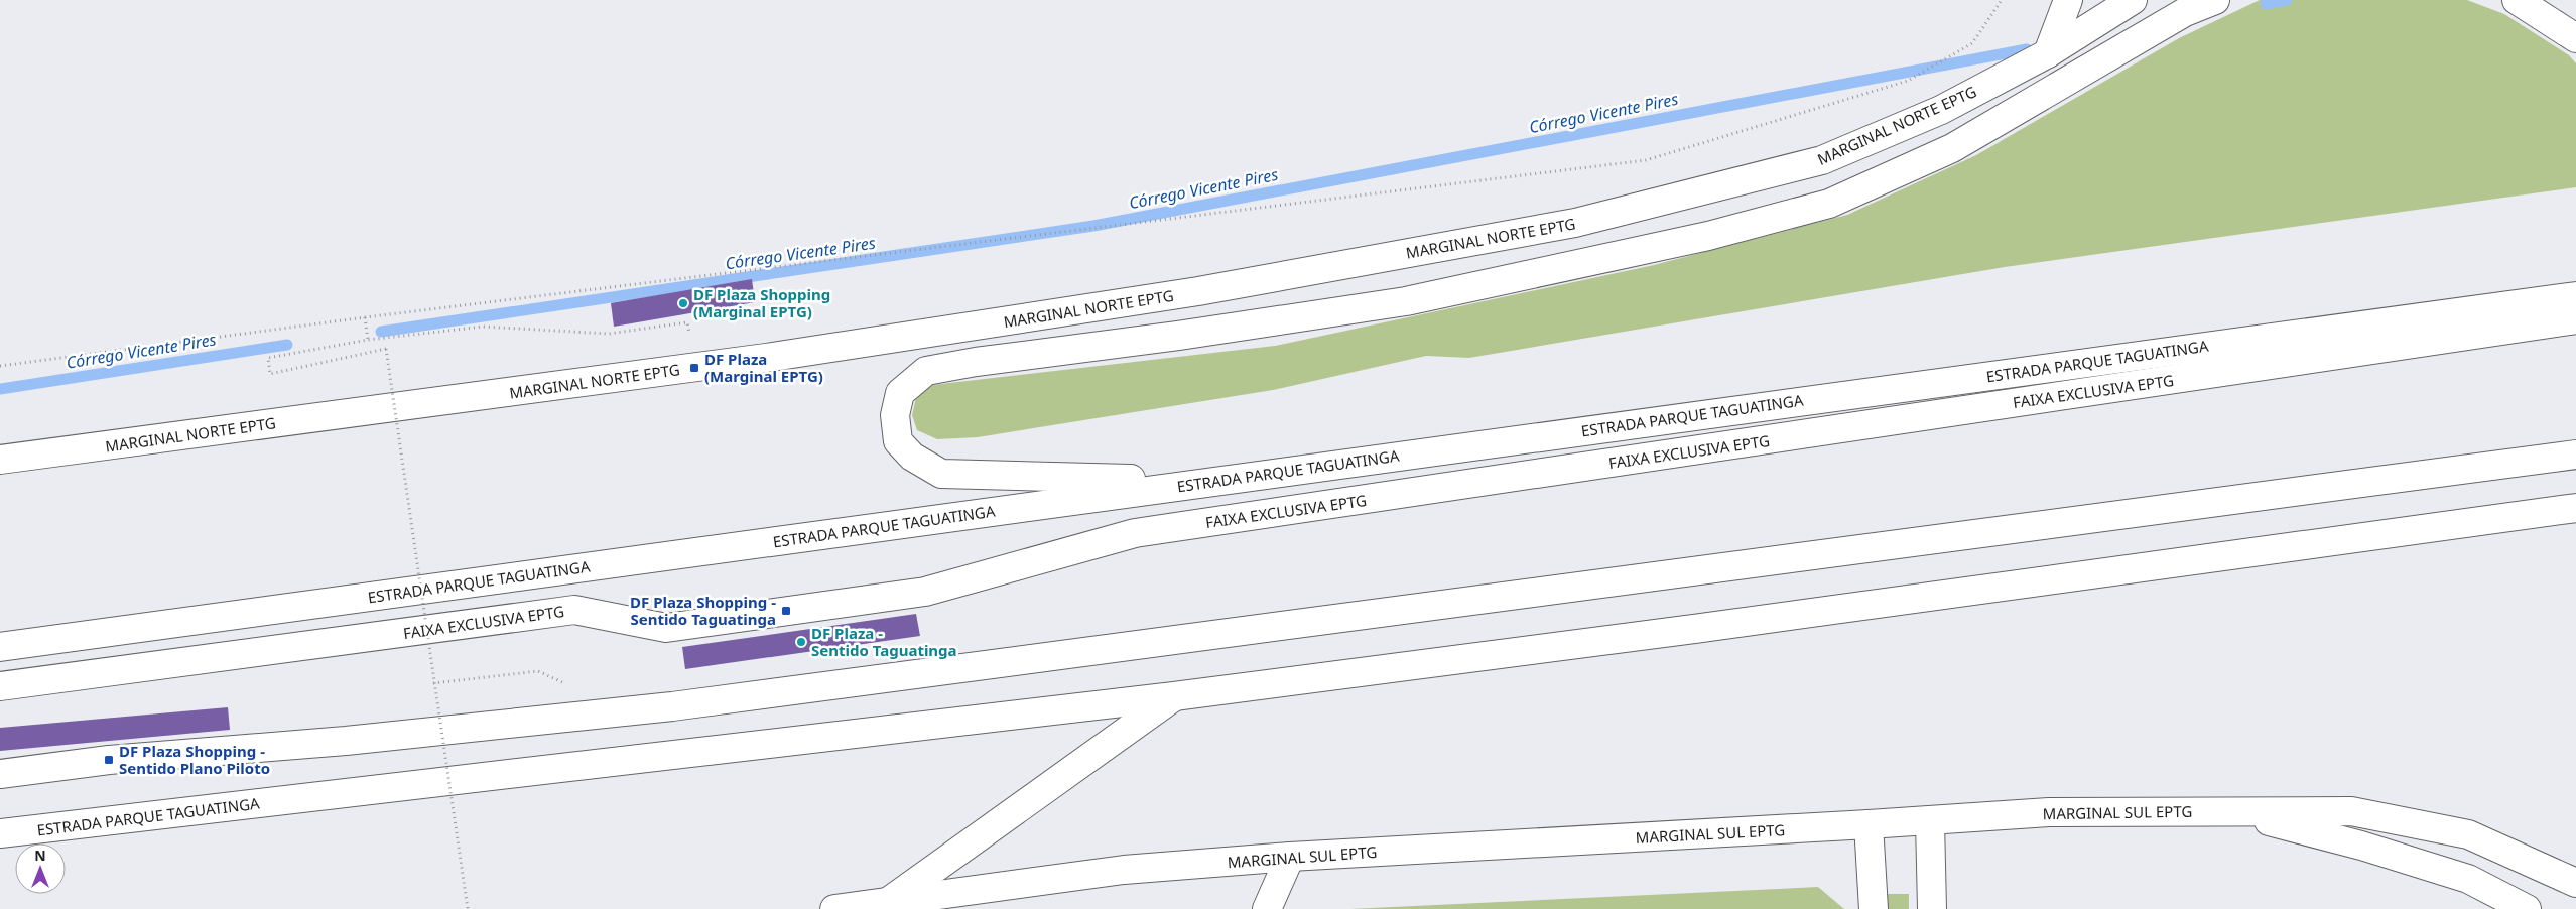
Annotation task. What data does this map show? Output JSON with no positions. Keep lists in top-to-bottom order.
{
  "streets": {
    "main road": [
      "MARGINAL NORTE EPTG",
      "ESTRADA PARQUE TAGUATINGA",
      "FAIXA EXCLUSIVA EPTG",
      "MARGINAL SUL EPTG"
    ]
  },
  "water": ["Córrego Vicente Pires"],
  "places": {
    "other": ["DF Plaza Shopping (Marginal EPTG)", "DF Plaza - Sentido Taguatinga"],
    "transit": ["DF Plaza (Marginal EPTG)", "DF Plaza Shopping - Sentido Taguatinga", "DF Plaza Shopping - Sentido Plano Piloto"]
  },
  "north": "top"
}
